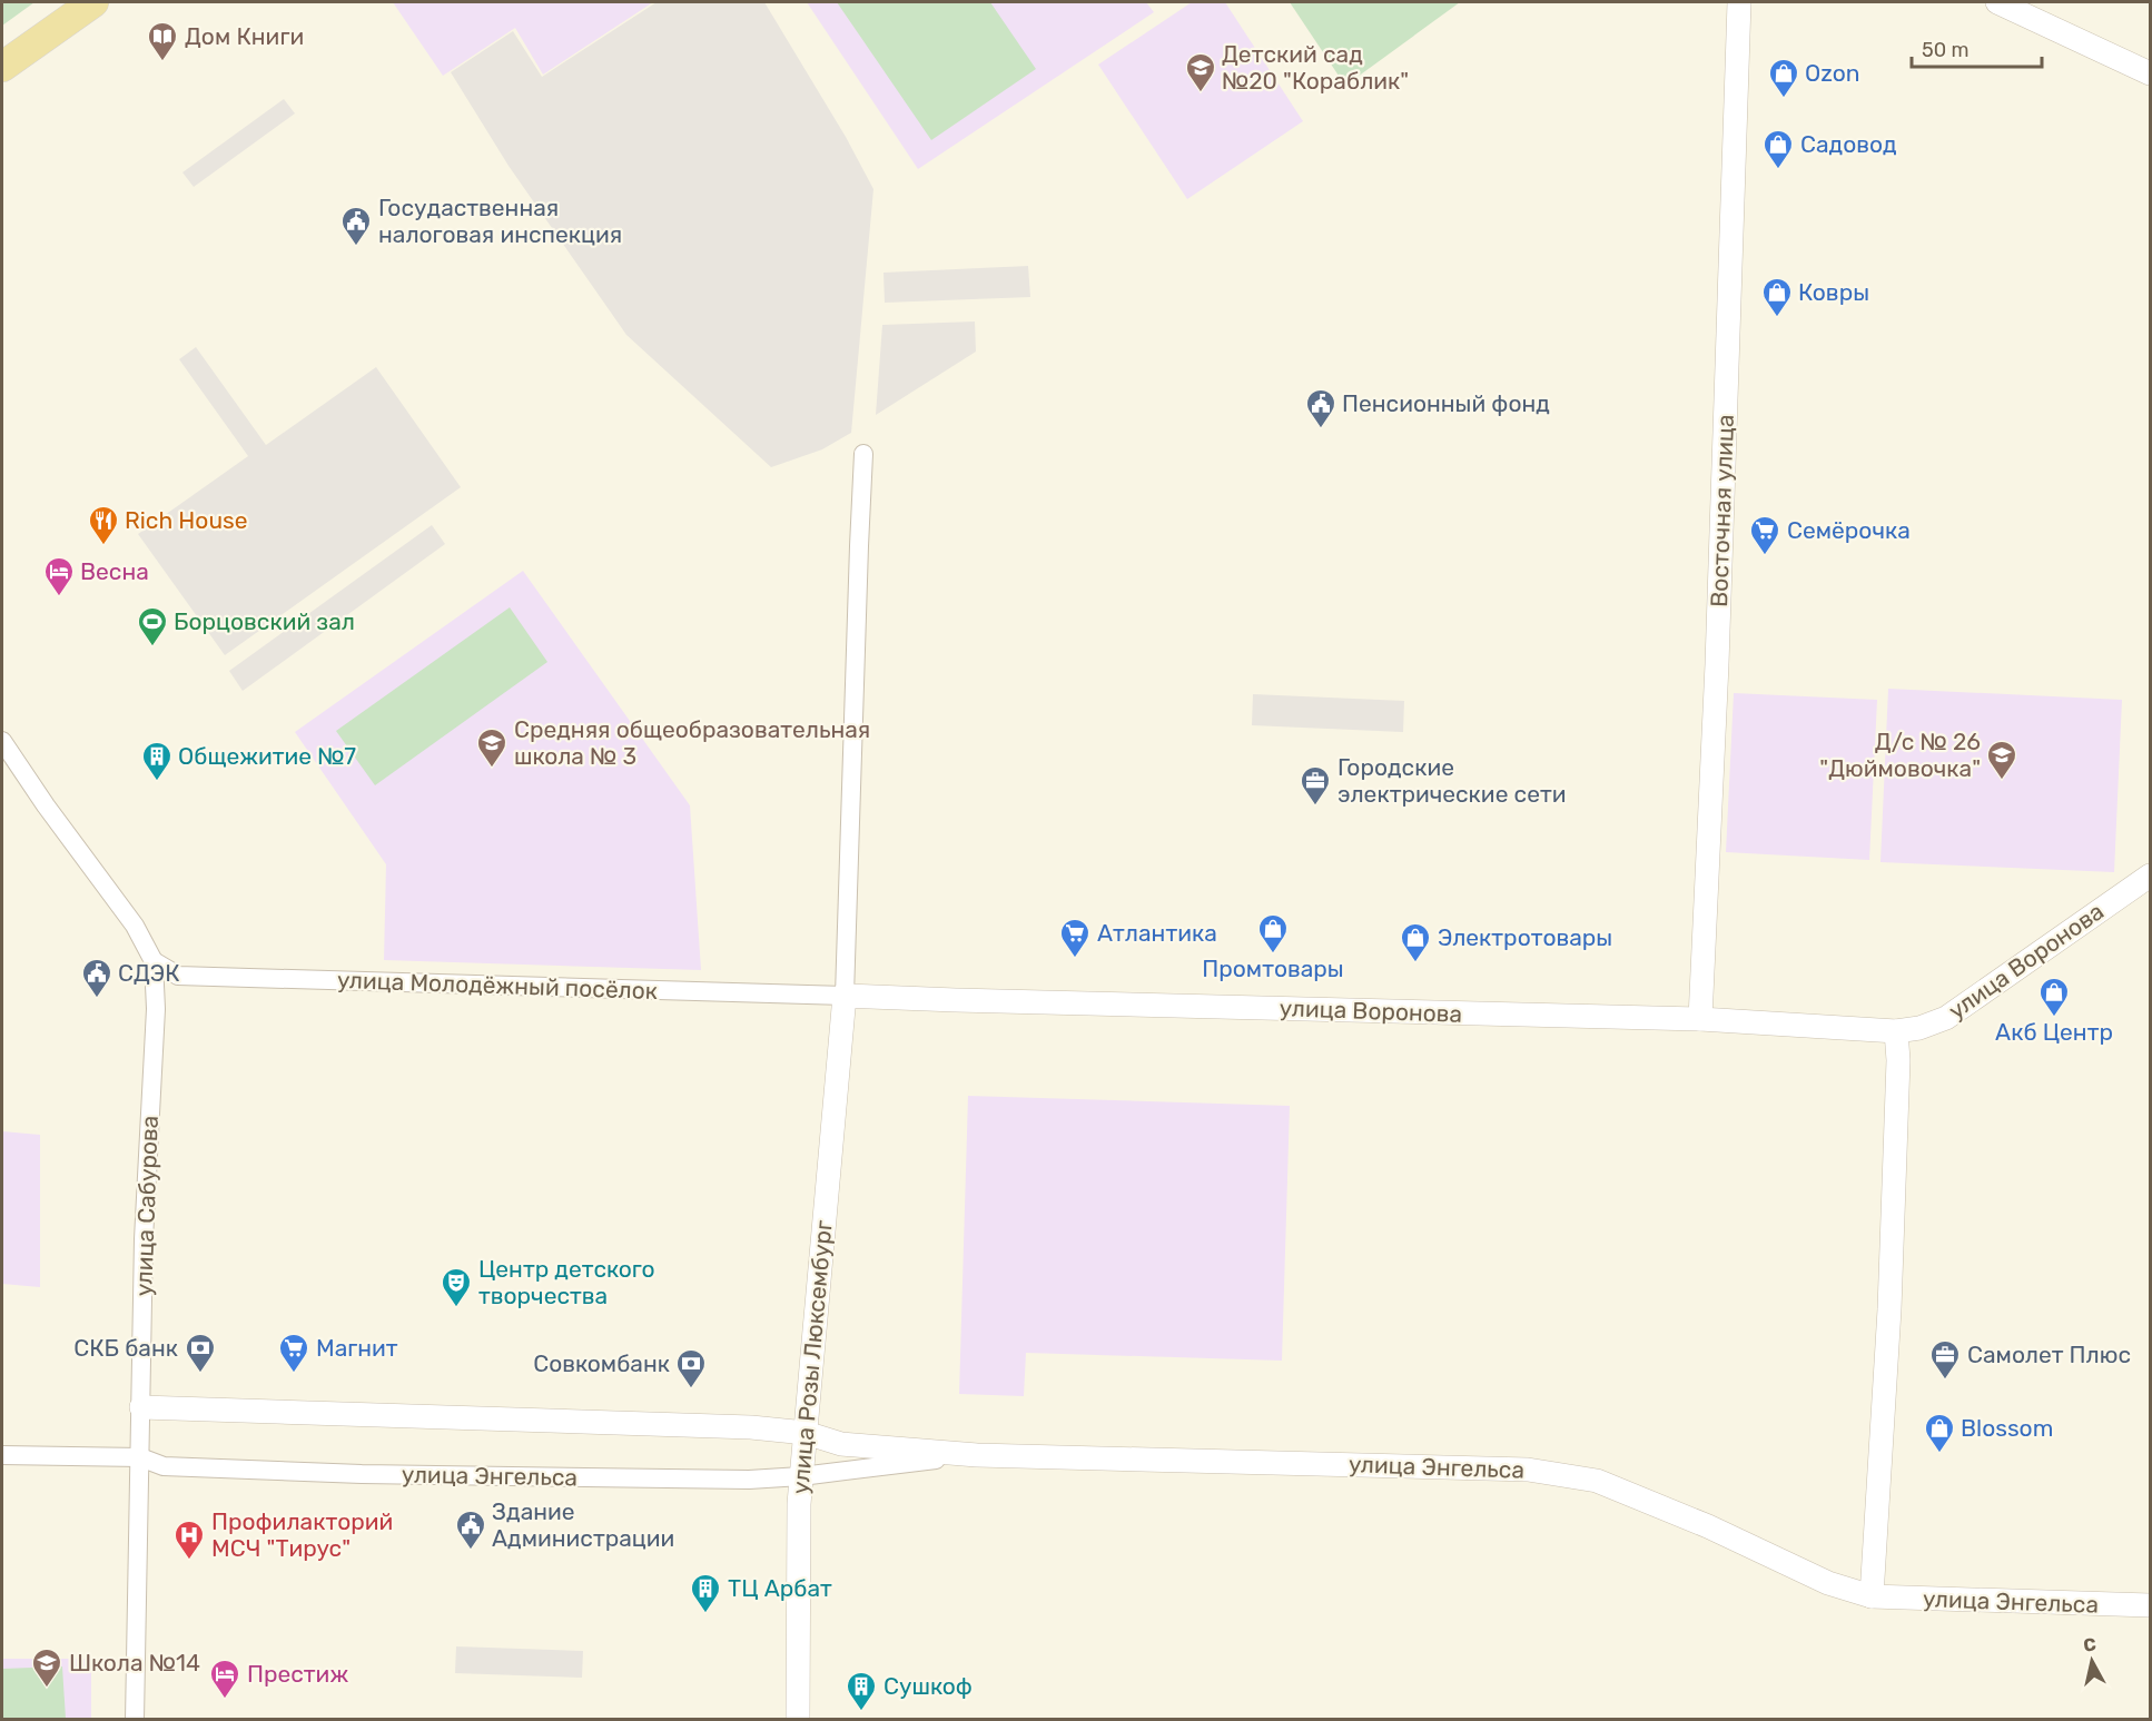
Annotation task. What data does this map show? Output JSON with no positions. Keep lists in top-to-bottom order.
{
  "streets": {
    "street": [
      "Восточная улица",
      "улица Воронова",
      "улица Молодёжный посёлок",
      "улица Сабурова",
      "улица Розы Люксембург",
      "улица Энгельса"
    ]
  },
  "crossings": [
    ["Восточная улица", "улица Воронова"],
    ["улица Воронова", "улица Молодёжный посёлок"],
    ["улица Воронова", "улица Розы Люксембург"],
    ["улица Молодёжный посёлок", "улица Сабурова"],
    ["улица Молодёжный посёлок", "улица Розы Люксембург"],
    ["улица Сабурова", "улица Энгельса"],
    ["улица Розы Люксембург", "улица Энгельса"]
  ],
  "places": {
    "library": ["Дом Книги"],
    "school or university": [
      "Детский сад №20 \"Кораблик\"",
      "Средняя общеобразовательная школа № 3",
      "Д/с № 26 \"Дюймовочка\"",
      "Школа №14"
    ],
    "shop": [
      "Ozon",
      "Садовод",
      "Ковры",
      "Промтовары",
      "Электротовары",
      "Акб Центр",
      "Blossom"
    ],
    "public building": [
      "Госудаственная налоговая инспекция",
      "Пенсионный фонд",
      "СДЭК",
      "Здание Администрации"
    ],
    "restaurant": ["Rich House"],
    "supermarket": ["Семёрочка", "Атлантика", "Магнит"],
    "hotel": ["Весна", "Престиж"],
    "sports": ["Борцовский зал"],
    "building": ["Общежитие №7", "ТЦ Арбат", "Сушкоф"],
    "office": ["Городские электрические сети", "Самолет Плюс"],
    "theatre": ["Центр детского творчества"],
    "bank": ["СКБ банк", "Совкомбанк"],
    "hospital": ["Профилакторий МСЧ \"Тирус\""]
  },
  "scale_bar": "50 m",
  "north": "top"
}
